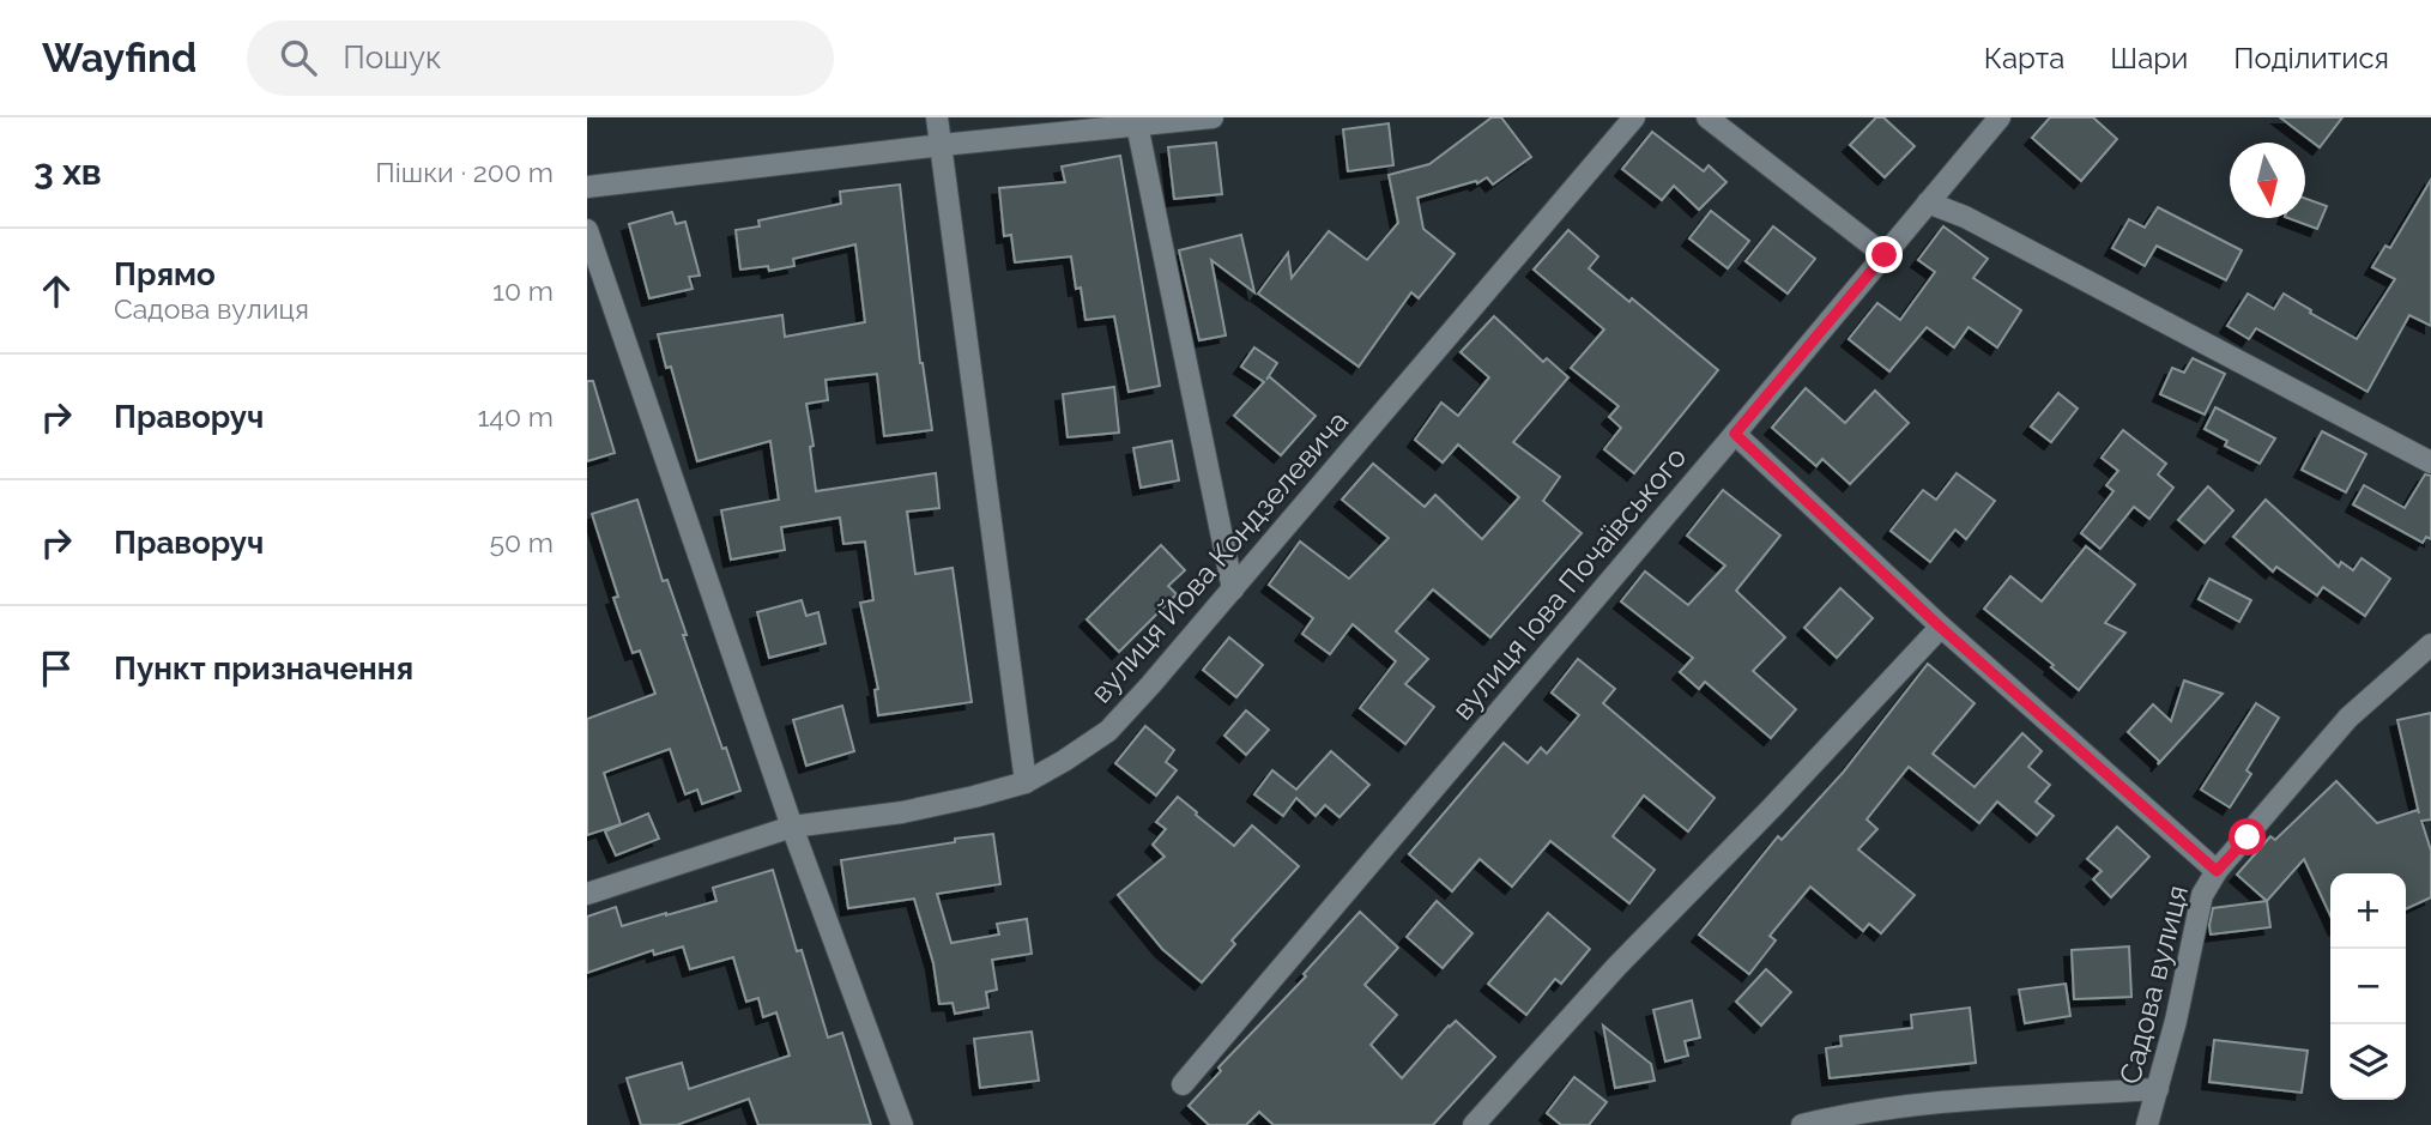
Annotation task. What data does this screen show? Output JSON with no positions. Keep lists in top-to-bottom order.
{
  "streets": {
    "street": ["вулиця Йова Кондзелевича", "вулиця Іова Почаївського", "Садова вулиця"]
  },
  "north": "bottom",
  "page": {
    "header": "Wayfind",
    "search": "Пошук",
    "nav": ["Карта", "Шари", "Поділитися"],
    "heading": ["3 хв", "Пішки · 200 m"],
    "list": [
      ["Прямо", "Садова вулиця", "10 m"],
      ["Праворуч", "140 m"],
      ["Праворуч", "50 m"],
      "Пункт призначення"
    ],
    "map_buttons": ["+", "−"]
  }
}
